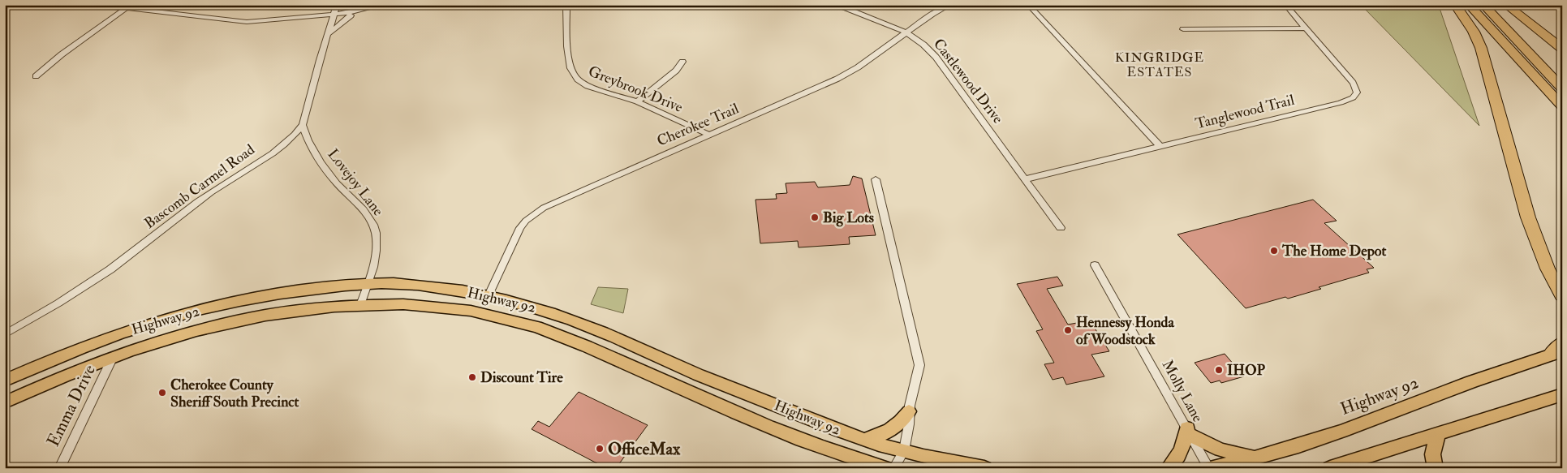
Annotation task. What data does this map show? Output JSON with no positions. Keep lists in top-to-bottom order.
{
  "streets": {
    "main road": ["Highway 92"],
    "street": [
      "Castlewood Drive",
      "Greybrook Drive",
      "Tanglewood Trail",
      "Cherokee Trail",
      "Lovejoy Lane",
      "Bascomb Carmel Road",
      "Molly Lane",
      "Emma Drive"
    ]
  },
  "crossings": [
    ["Castlewood Drive", "Tanglewood Trail"],
    ["Castlewood Drive", "Cherokee Trail"],
    ["Greybrook Drive", "Cherokee Trail"],
    ["Cherokee Trail", "Highway 92"],
    ["Lovejoy Lane", "Bascomb Carmel Road"],
    ["Lovejoy Lane", "Highway 92"],
    ["Highway 92", "Molly Lane"],
    ["Highway 92", "Emma Drive"]
  ],
  "districts": ["KINGRIDGE ESTATES"],
  "places": [
    "Big Lots",
    "The Home Depot",
    "Hennessy Honda of Woodstock",
    "IHOP",
    "Discount Tire",
    "Cherokee County Sheriff South Precinct",
    "OfficeMax"
  ]
}
